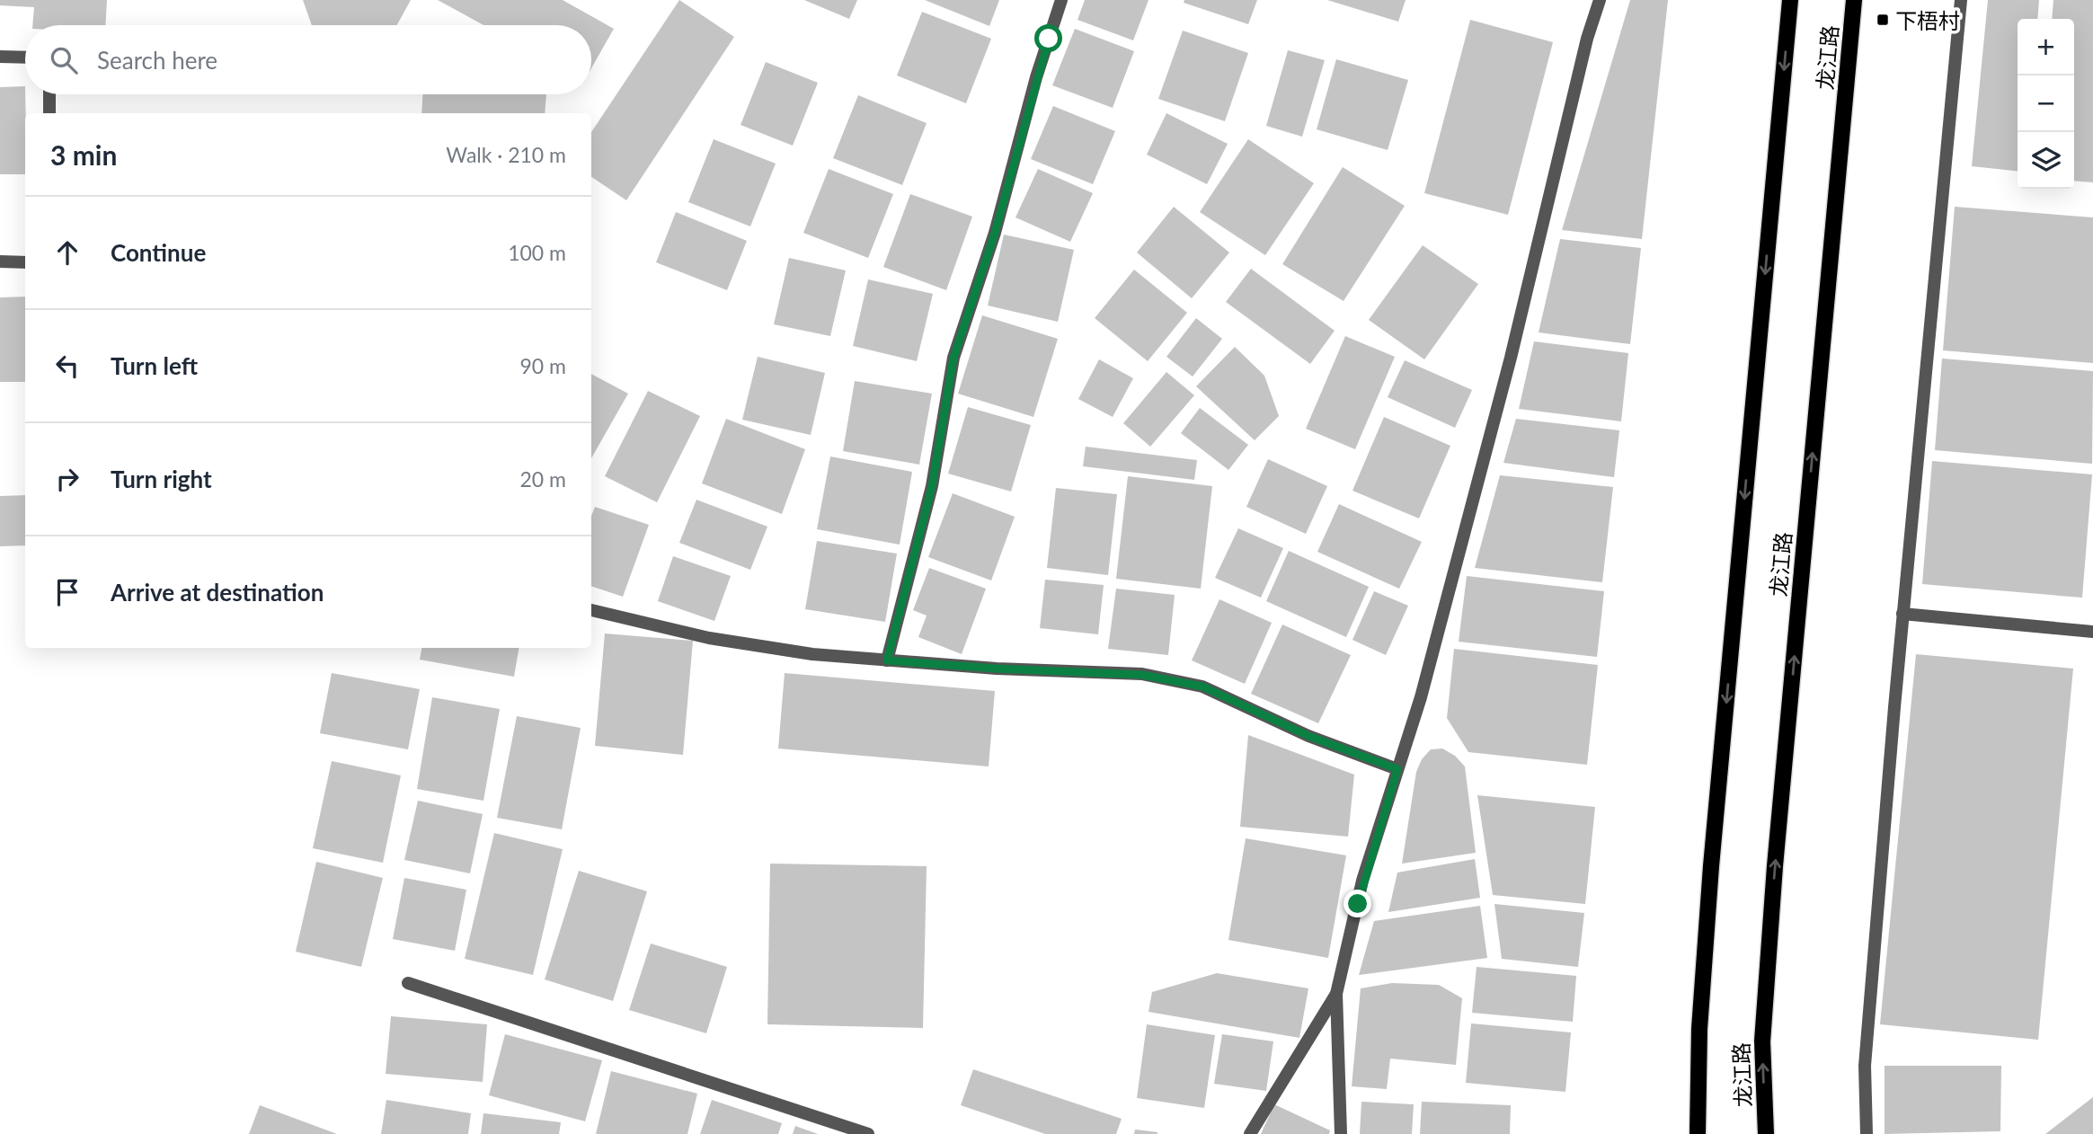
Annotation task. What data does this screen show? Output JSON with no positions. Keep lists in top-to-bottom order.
{
  "streets": {
    "main road": ["龙江路"]
  },
  "places": {
    "transit": ["下梧村"]
  },
  "page": {
    "map_buttons": ["+", "−"],
    "search": "Search here",
    "heading": ["3 min", "Walk · 210 m"],
    "list": [
      ["Continue", "100 m"],
      ["Turn left", "90 m"],
      ["Turn right", "20 m"],
      "Arrive at destination"
    ]
  }
}
